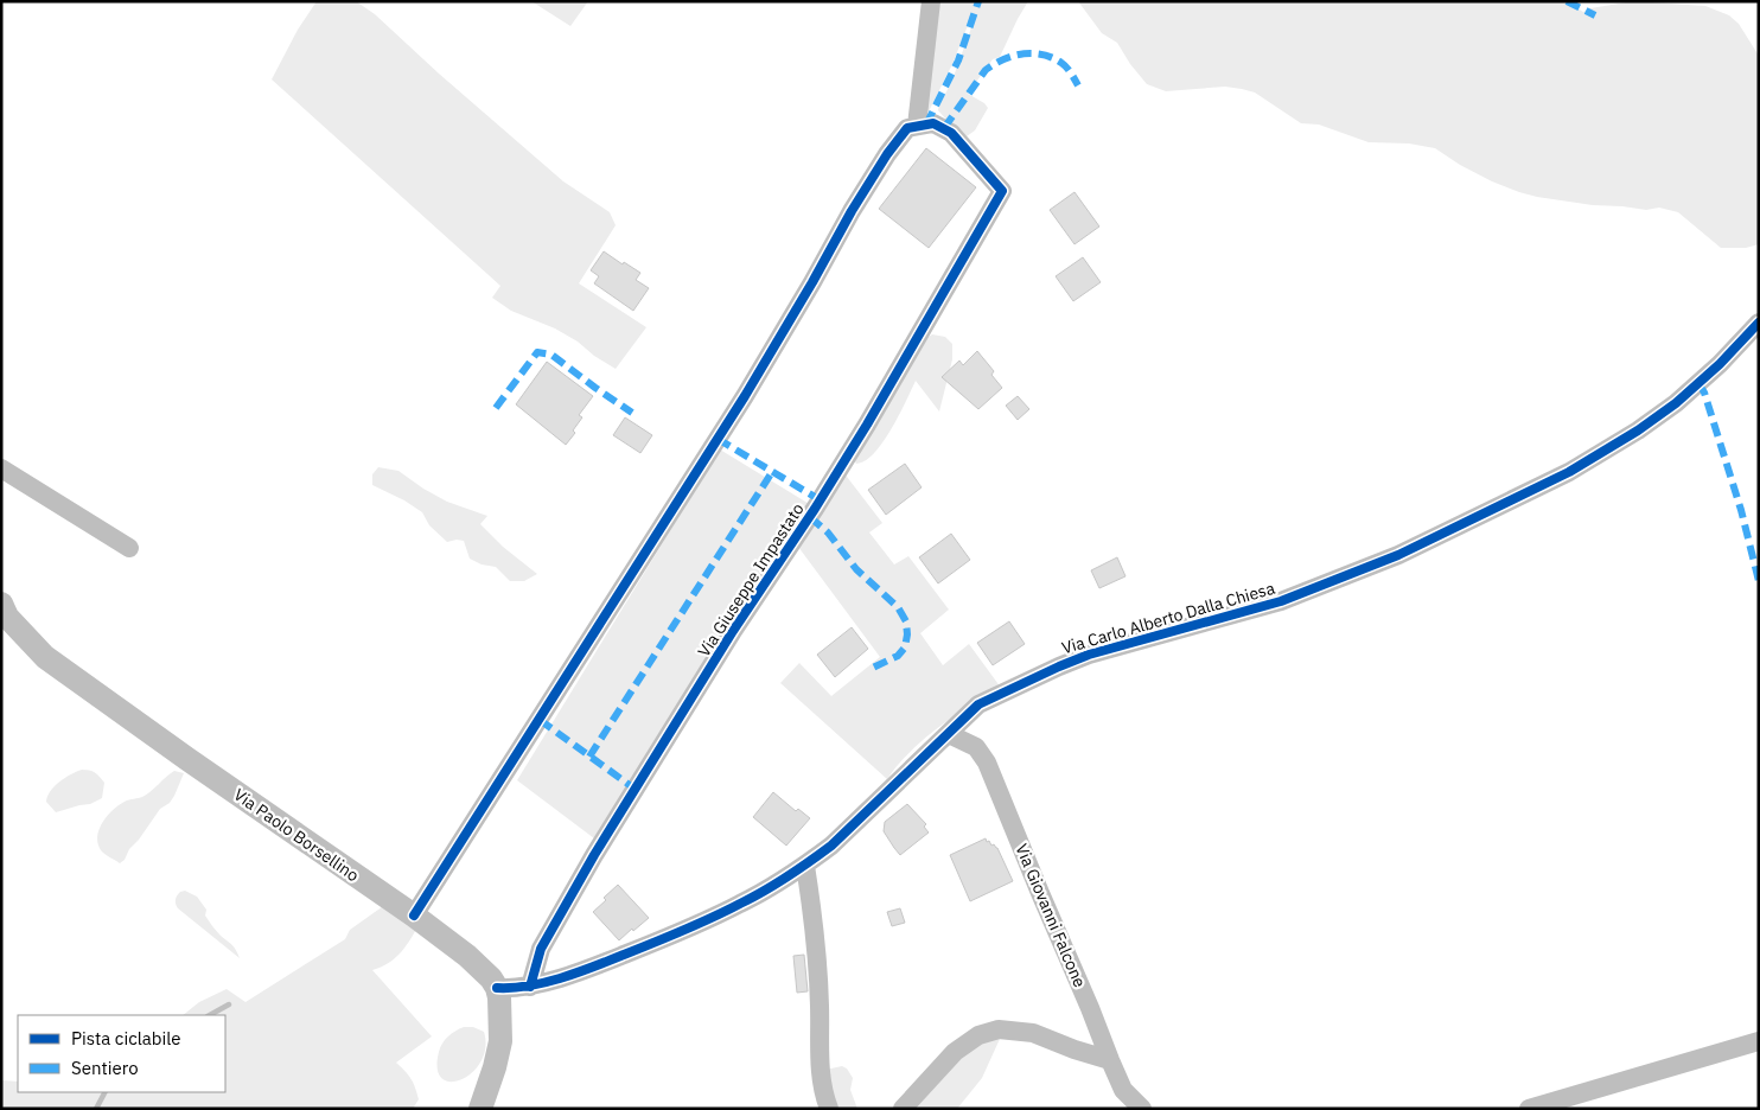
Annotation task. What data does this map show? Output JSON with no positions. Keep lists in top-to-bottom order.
{
  "streets": {
    "street": [
      "Via Giuseppe Impastato",
      "Via Carlo Alberto Dalla Chiesa",
      "Via Paolo Borsellino",
      "Via Giovanni Falcone"
    ]
  },
  "crossings": [
    ["Via Giuseppe Impastato", "Via Carlo Alberto Dalla Chiesa"],
    ["Via Carlo Alberto Dalla Chiesa", "Via Paolo Borsellino"],
    ["Via Carlo Alberto Dalla Chiesa", "Via Giovanni Falcone"]
  ],
  "legend": ["Pista ciclabile", "Sentiero"]
}
